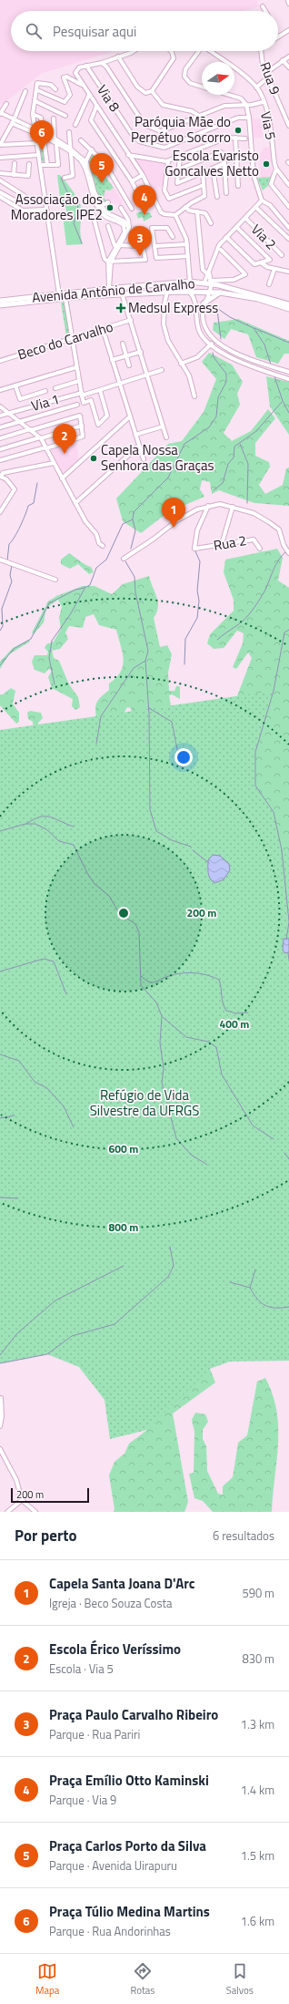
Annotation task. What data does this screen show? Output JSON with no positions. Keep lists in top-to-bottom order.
{
  "streets": {
    "main road": ["Avenida Antônio de Carvalho"],
    "street": [
      "Rua 9",
      "Via 8",
      "Via 5",
      "Via 2",
      "Beco do Carvalho",
      "Via 1",
      "Rua 2"
    ]
  },
  "parks": ["Refúgio de Vida Silvestre da UFRGS"],
  "places": {
    "other": [
      "Paróquia Mãe do Perpétuo Socorro",
      "Escola Evaristo Goncalves Netto",
      "Associação dos Moradores IPE2",
      "Capela Nossa Senhora das Graças"
    ],
    "health": ["Medsul Express"]
  },
  "scale_bar": "200 m",
  "north": "right",
  "page": {
    "search": "Pesquisar aqui",
    "pins": [
      "6",
      "5",
      "4",
      "3",
      "2",
      "1"
    ],
    "scale": "200 m",
    "heading": ["Por perto", "6 resultados"],
    "list": [
      {
        "mark": "1",
        "name": "Capela Santa Joana D'Arc",
        "note": "Igreja · Beco Souza Costa",
        "value": "590 m"
      },
      {
        "mark": "2",
        "name": "Escola Érico Veríssimo",
        "note": "Escola · Via 5",
        "value": "830 m"
      },
      {
        "mark": "3",
        "name": "Praça Paulo Carvalho Ribeiro",
        "note": "Parque · Rua Pariri",
        "value": "1.3 km"
      },
      {
        "mark": "4",
        "name": "Praça Emílio Otto Kaminski",
        "note": "Parque · Via 9",
        "value": "1.4 km"
      },
      {
        "mark": "5",
        "name": "Praça Carlos Porto da Silva",
        "note": "Parque · Avenida Uirapuru",
        "value": "1.5 km"
      },
      {
        "mark": "6",
        "name": "Praça Túlio Medina Martins",
        "note": "Parque · Rua Andorinhas",
        "value": "1.6 km"
      }
    ],
    "nav": ["Mapa", "Rotas", "Salvos"]
  },
  "rings": [
    "200 m",
    "400 m",
    "600 m",
    "800 m"
  ]
}
